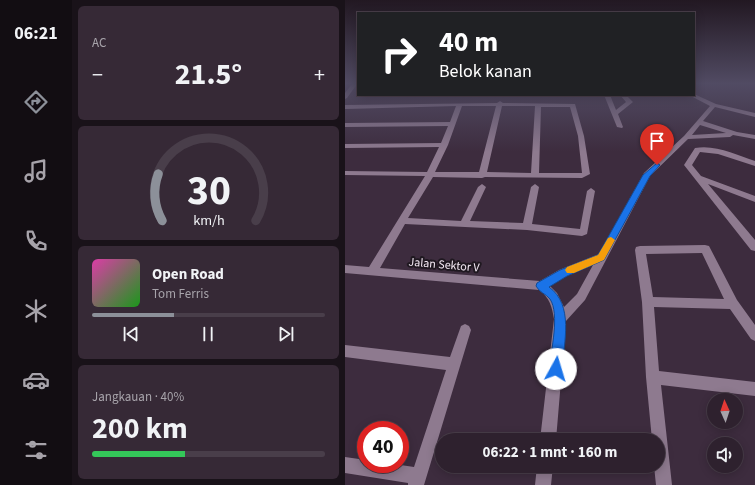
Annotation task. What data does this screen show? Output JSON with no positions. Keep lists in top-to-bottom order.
{
  "streets": {
    "street": ["Jalan Sektor V"]
  },
  "north": "top",
  "page": {
    "tabs": "06:21",
    "tile": [
      "AC",
      ["Jangkauan · 40%", "200 km"]
    ],
    "turn": ["40 m", "Belok kanan"],
    "heat": ["−", "21.5°", "+"],
    "song": ["Open Road", "Tom Ferris"],
    "limit": "40",
    "trip": "06:22 · 1 mnt · 160 m",
    "gauge": ["30", "km/h"]
  }
}
